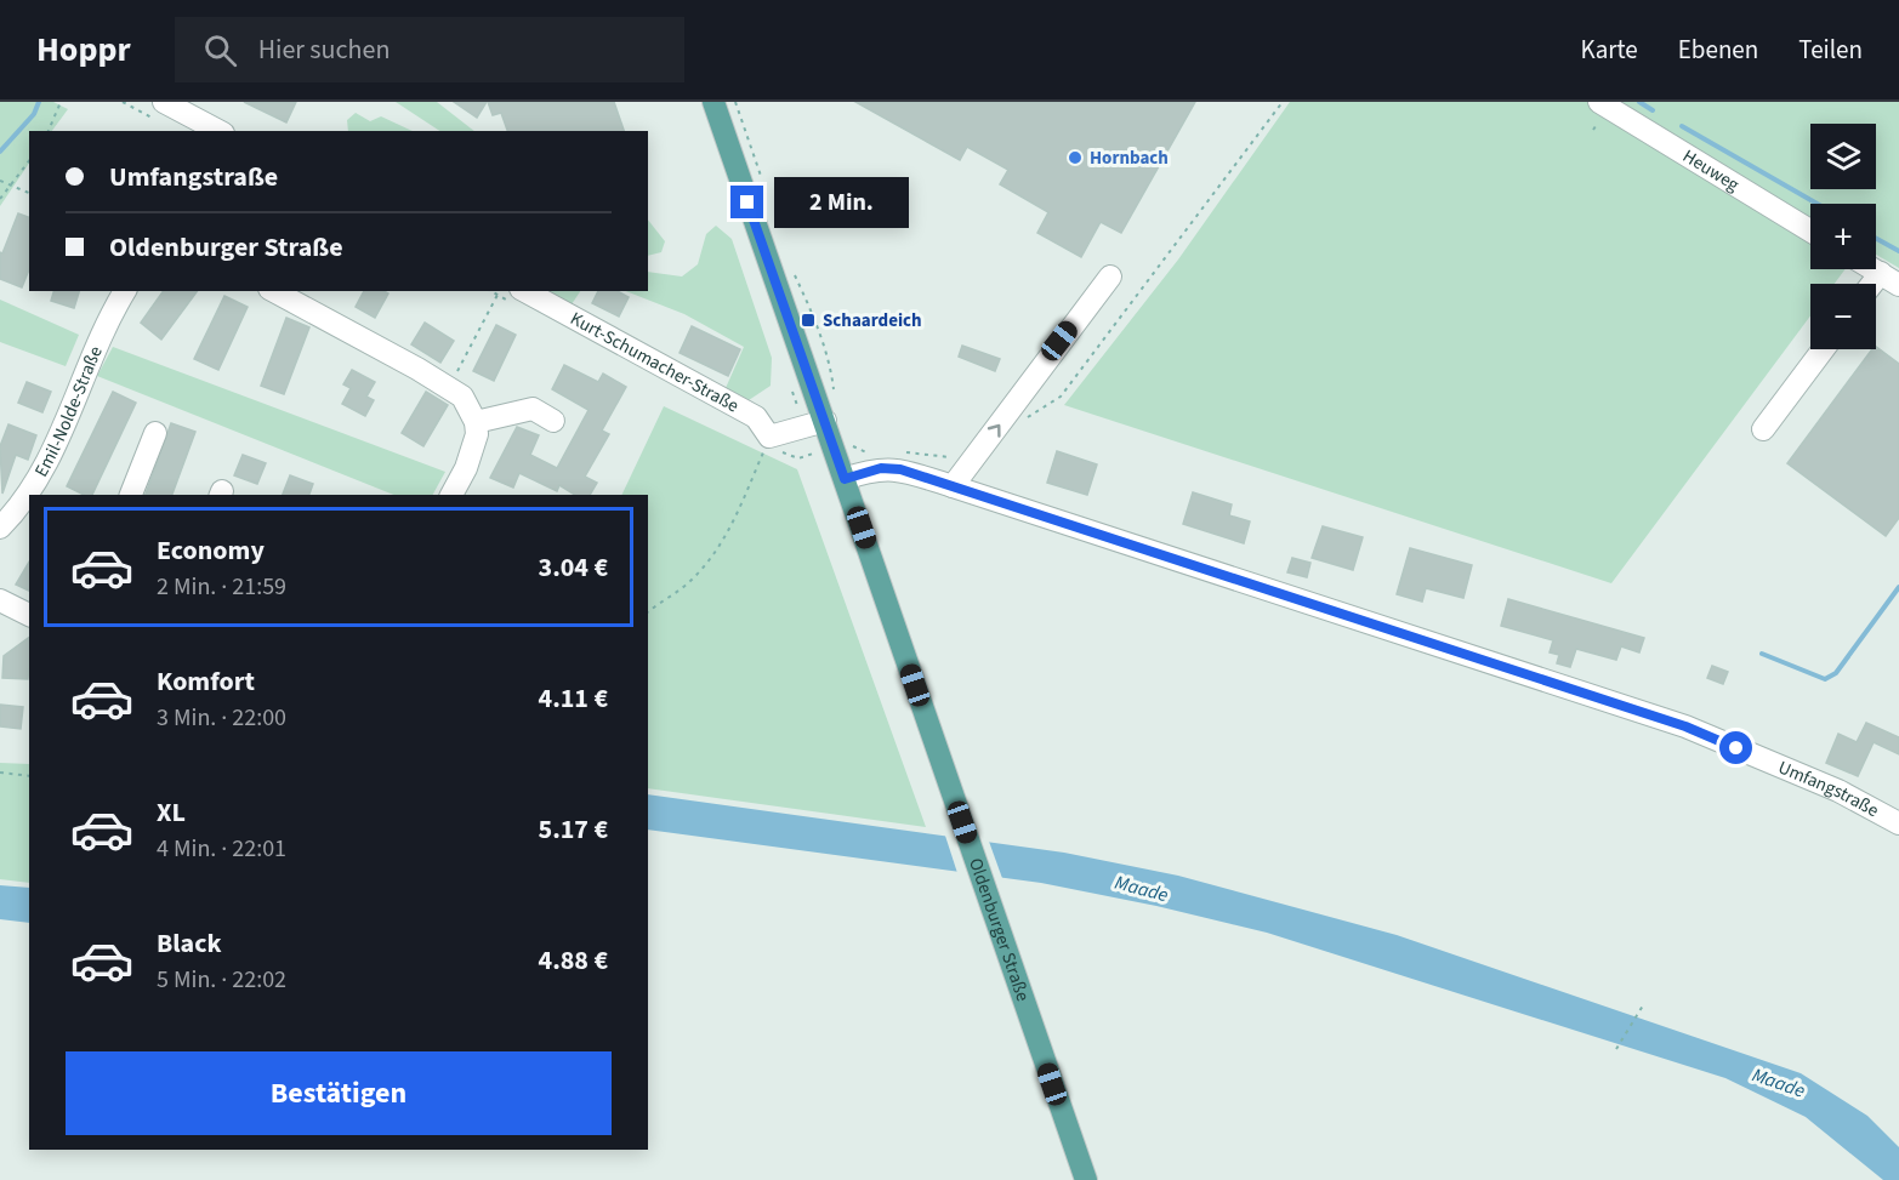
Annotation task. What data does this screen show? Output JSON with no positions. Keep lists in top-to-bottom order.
{
  "streets": {
    "main road": ["Oldenburger Straße"],
    "street": [
      "Heuweg",
      "Kurt-Schumacher-Straße",
      "Emil-Nolde-Straße",
      "Umfangstraße"
    ]
  },
  "crossings": [
    ["Umfangstraße", "Oldenburger Straße"]
  ],
  "water": ["Maade"],
  "places": {
    "other": ["Hornbach"],
    "transit": ["Schaardeich"]
  },
  "page": {
    "header": "Hoppr",
    "search": "Hier suchen",
    "nav": ["Karte", "Ebenen", "Teilen"],
    "map_buttons": ["+", "−"],
    "banner": ["Umfangstraße", "Oldenburger Straße"],
    "bubble": "2 Min.",
    "list": [
      {
        "name": "Economy",
        "note": "2 Min. · 21:59",
        "value": "3.04 €"
      },
      {
        "name": "Komfort",
        "note": "3 Min. · 22:00",
        "value": "4.11 €"
      },
      {
        "name": "XL",
        "note": "4 Min. · 22:01",
        "value": "5.17 €"
      },
      {
        "name": "Black",
        "note": "5 Min. · 22:02",
        "value": "4.88 €"
      }
    ],
    "buttons": "Bestätigen"
  }
}
